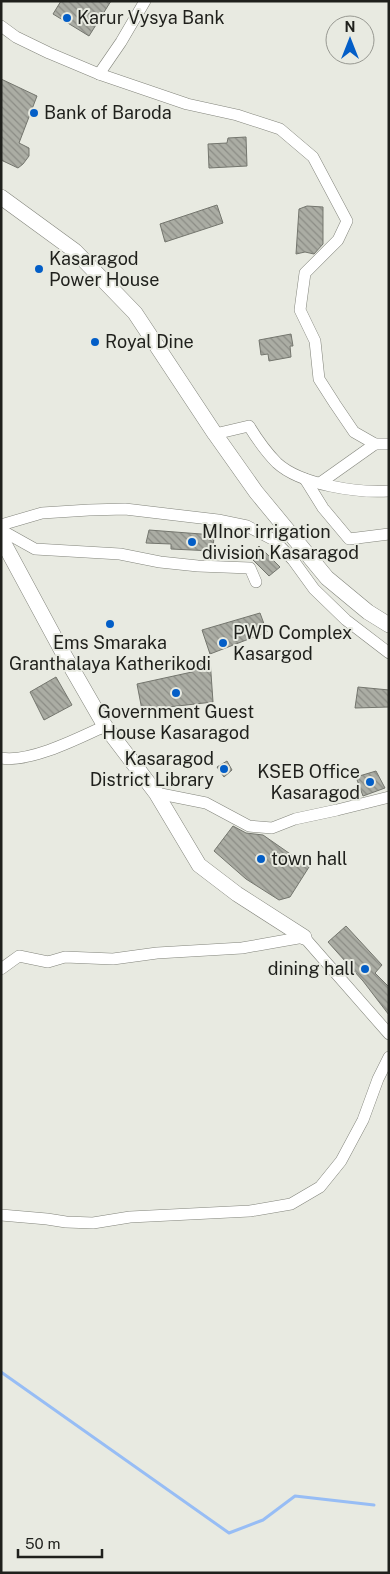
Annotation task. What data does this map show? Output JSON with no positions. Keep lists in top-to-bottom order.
{
  "places": [
    "Karur Vysya Bank",
    "Bank of Baroda",
    "Kasaragod Power House",
    "Royal Dine",
    "MInor irrigation division Kasaragod",
    "Ems Smaraka Granthalaya Katherikodi",
    "PWD Complex Kasargod",
    "Government Guest House Kasaragod",
    "Kasaragod District Library",
    "KSEB Office Kasaragod",
    "town hall",
    "dining hall"
  ],
  "scale_bar": "50 m",
  "north": "top"
}
